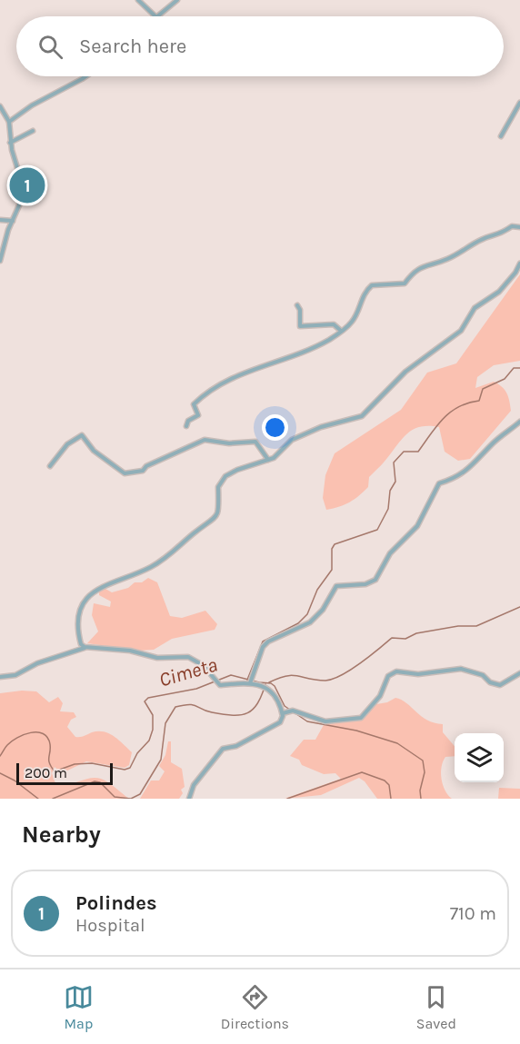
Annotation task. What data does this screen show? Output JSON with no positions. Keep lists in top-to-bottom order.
{
  "water": ["Cimeta"],
  "scale_bar": "200 m",
  "page": {
    "search": "Search here",
    "pins": "1",
    "scale": "200 m",
    "heading": "Nearby",
    "list": [
      {
        "mark": "1",
        "name": "Polindes",
        "note": "Hospital",
        "value": "710 m"
      }
    ],
    "nav": ["Map", "Directions", "Saved"]
  }
}
